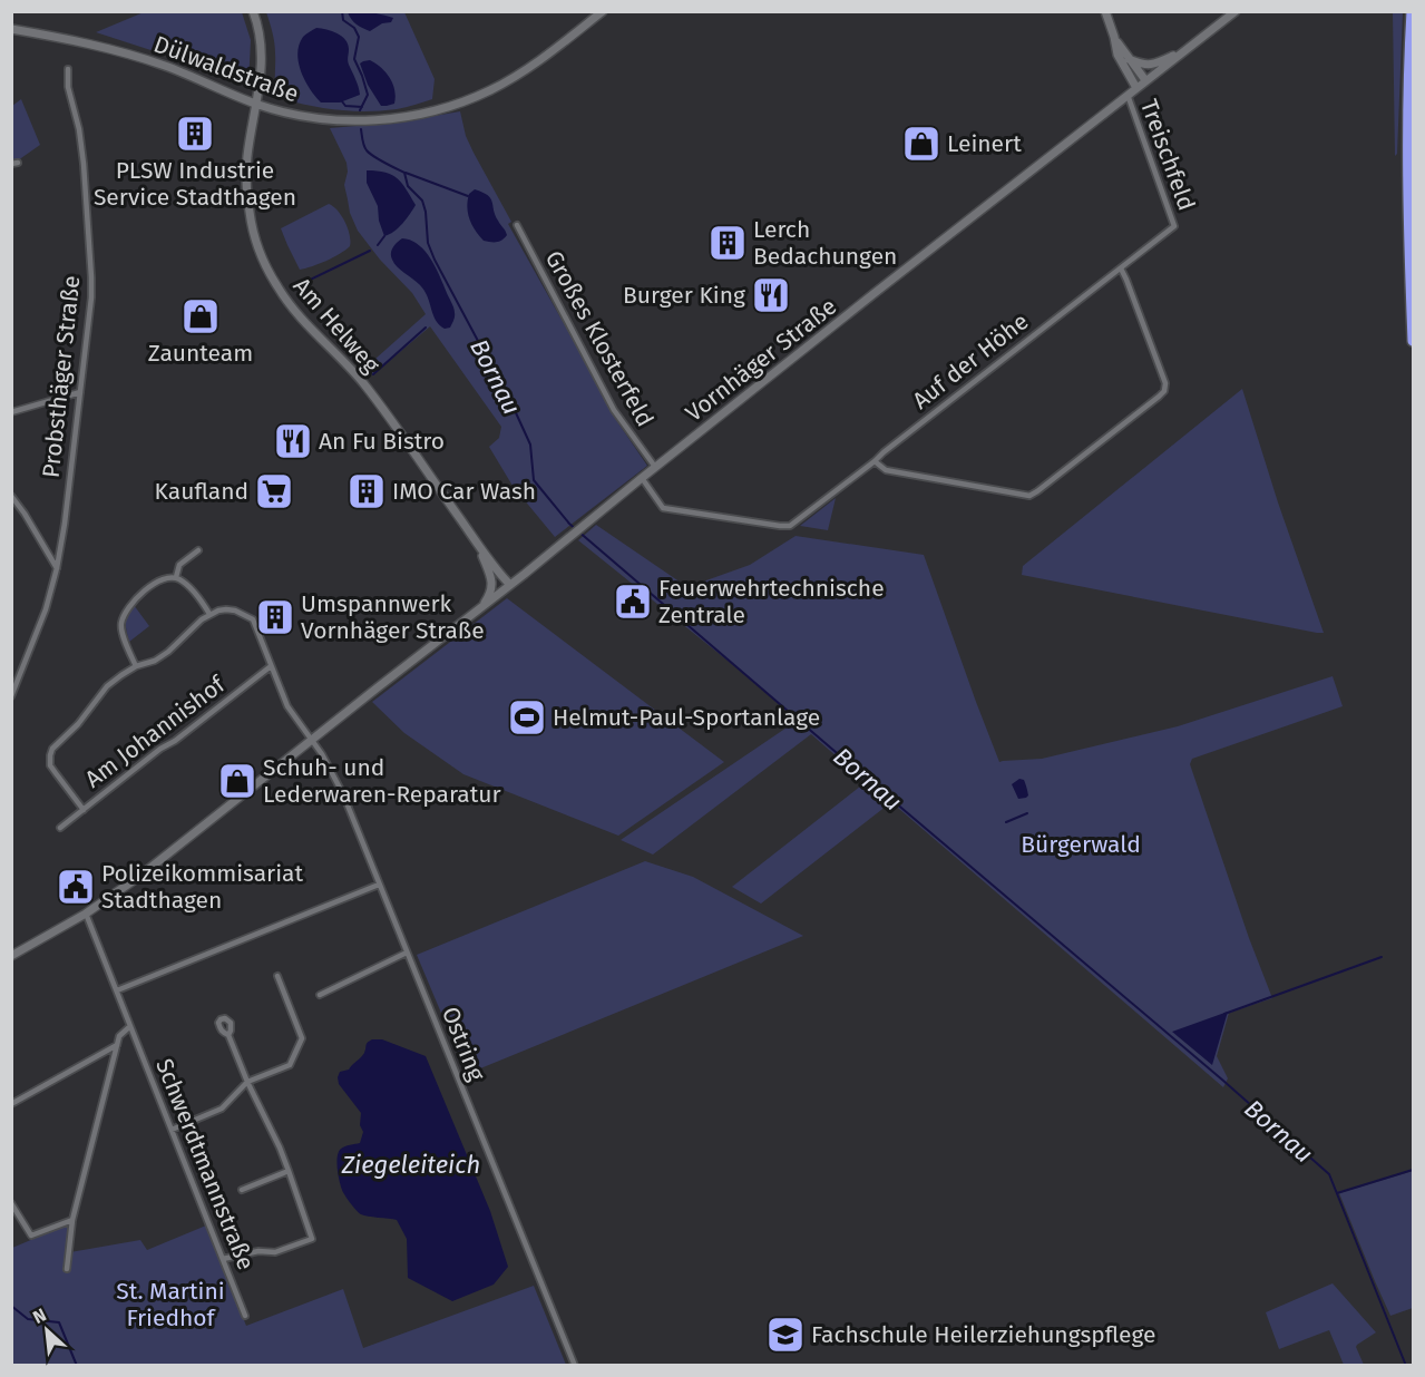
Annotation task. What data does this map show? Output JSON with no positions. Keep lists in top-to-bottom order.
{
  "streets": {
    "main road": ["Dülwaldstraße", "Am Helweg", "Vornhäger Straße"],
    "street": [
      "Treischfeld",
      "Großes Klosterfeld",
      "Auf der Höhe",
      "Probsthäger Straße",
      "Am Johannishof",
      "Ostring",
      "Schwerdtmannstraße"
    ]
  },
  "crossings": [
    ["Dülwaldstraße", "Am Helweg"],
    ["Treischfeld", "Vornhäger Straße"],
    ["Treischfeld", "Auf der Höhe"],
    ["Am Helweg", "Vornhäger Straße"],
    ["Großes Klosterfeld", "Vornhäger Straße"],
    ["Vornhäger Straße", "Auf der Höhe"],
    ["Vornhäger Straße", "Ostring"],
    ["Vornhäger Straße", "Schwerdtmannstraße"]
  ],
  "water": ["Bornau", "Ziegeleiteich"],
  "parks": ["Bürgerwald", "St. Martini Friedhof"],
  "places": {
    "building": [
      "PLSW Industrie Service Stadthagen",
      "Lerch Bedachungen",
      "IMO Car Wash",
      "Umspannwerk Vornhäger Straße"
    ],
    "shop": ["Leinert", "Zaunteam", "Schuh- und Lederwaren-Reparatur"],
    "restaurant": ["Burger King", "An Fu Bistro"],
    "supermarket": ["Kaufland"],
    "public building": ["Feuerwehrtechnische Zentrale", "Polizeikommisariat Stadthagen"],
    "sports": ["Helmut-Paul-Sportanlage"],
    "school or university": ["Fachschule Heilerziehungspflege"]
  },
  "north": "top left"
}
